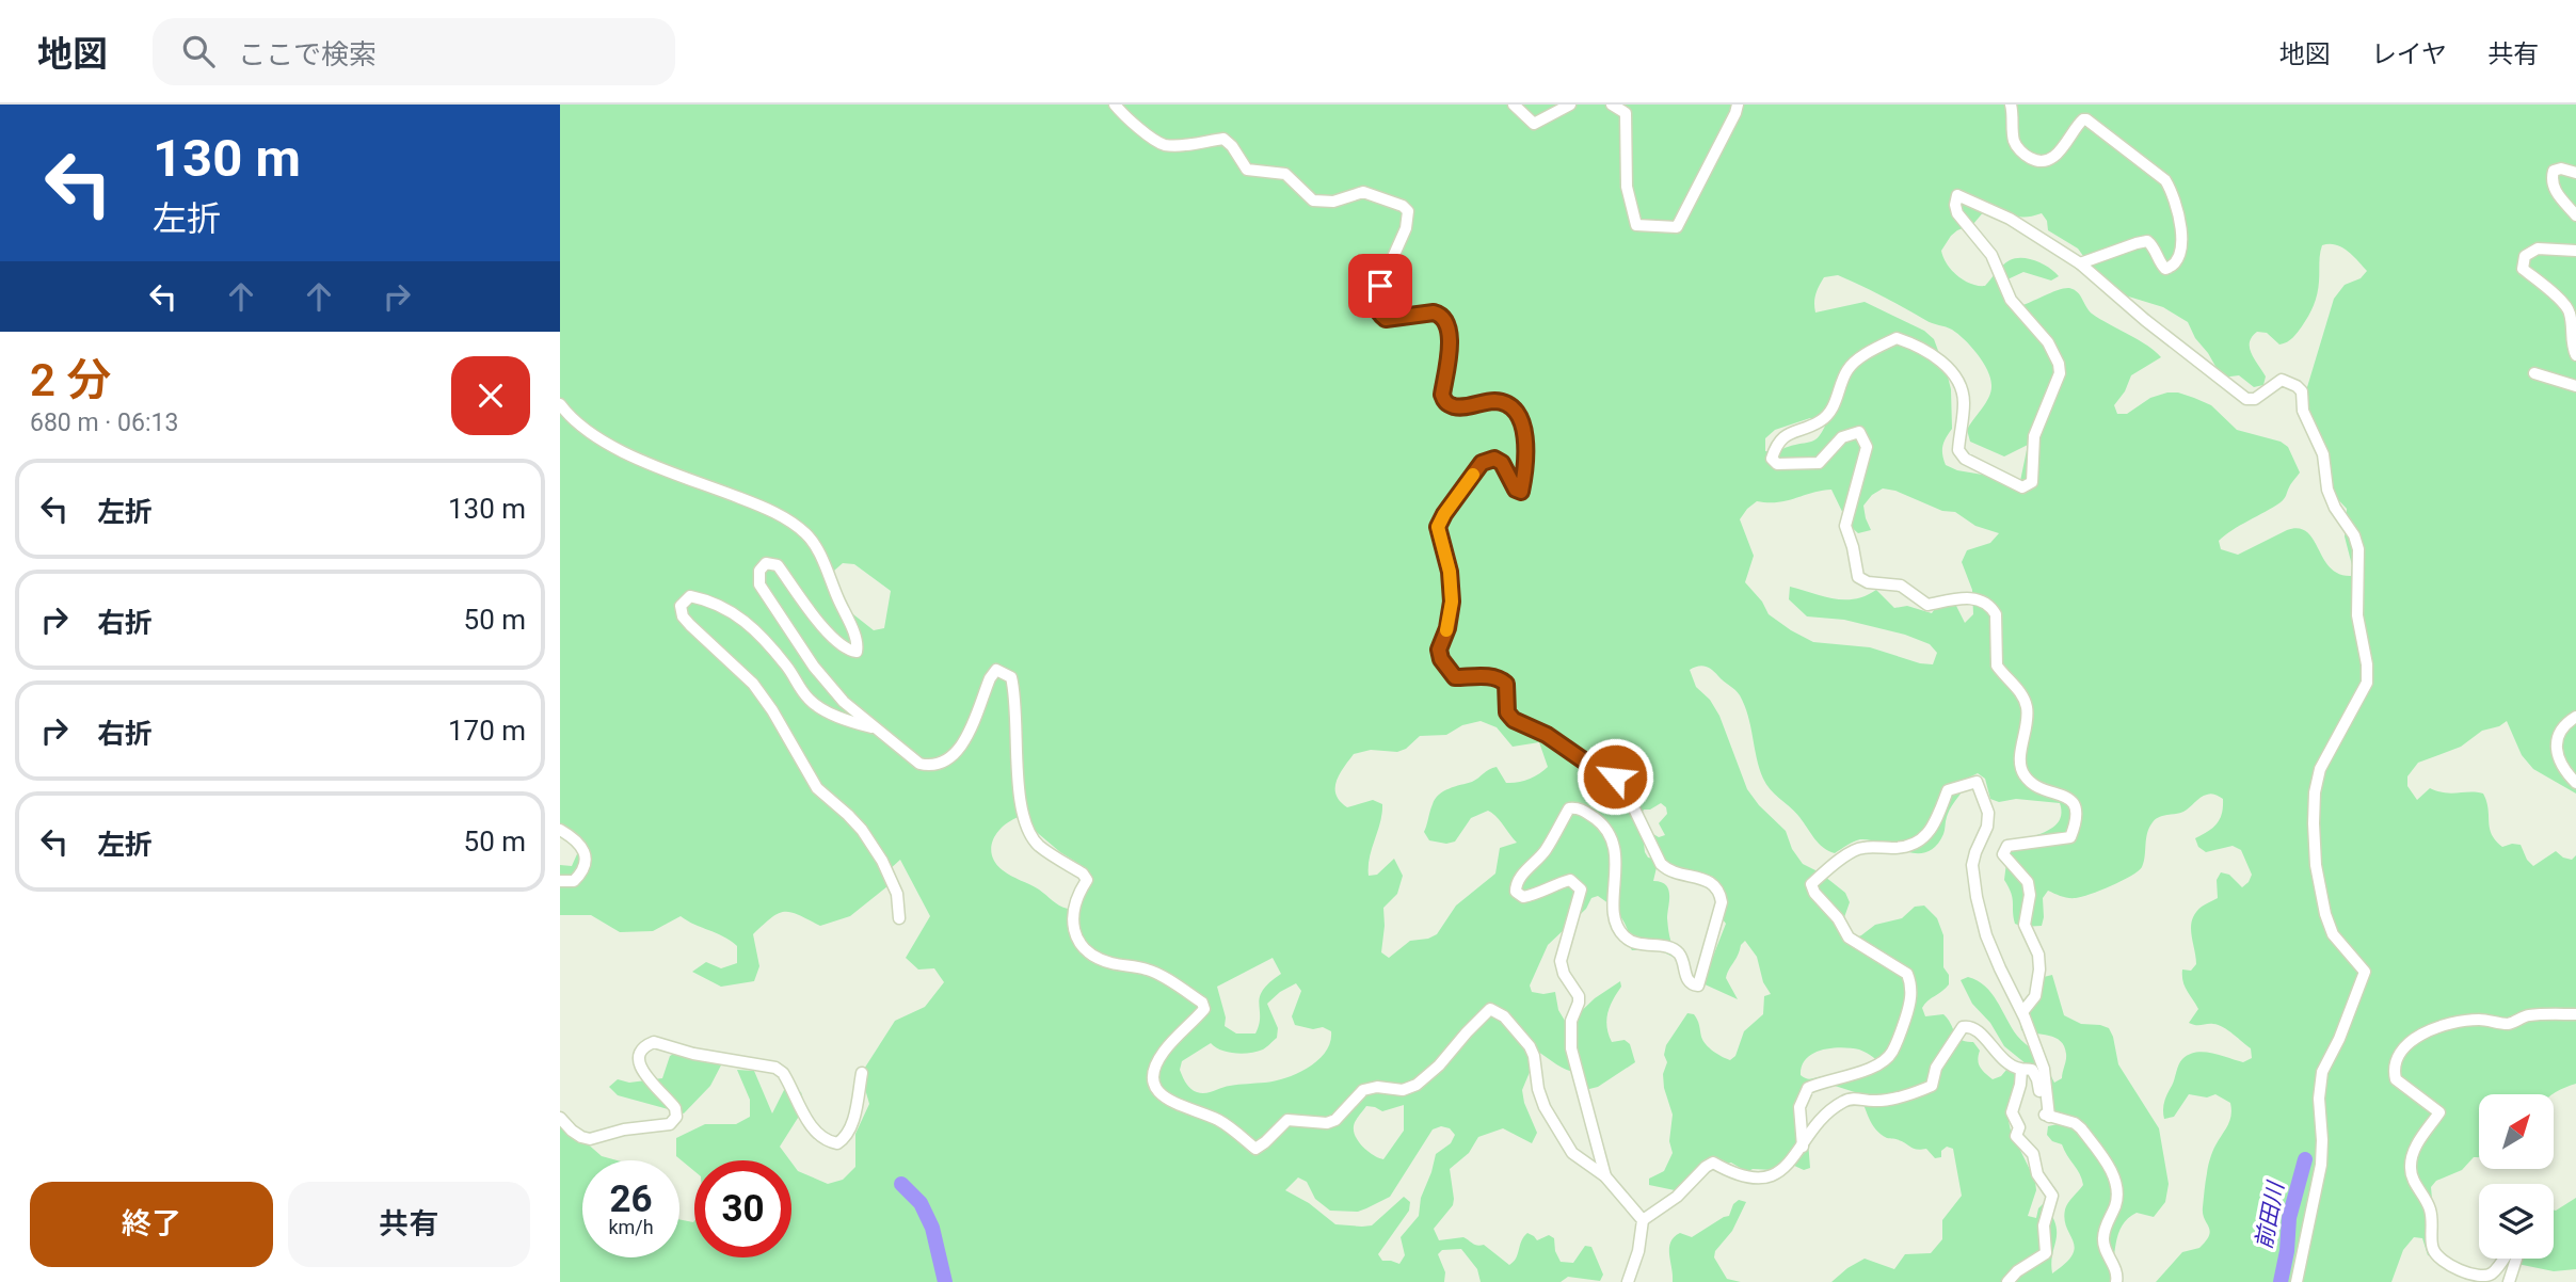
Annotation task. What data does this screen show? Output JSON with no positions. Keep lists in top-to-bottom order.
{
  "water": ["前田川"],
  "north": "top right",
  "page": {
    "header": "地図",
    "search": "ここで検索",
    "nav": ["地図", "レイヤ", "共有"],
    "turn": ["130 m", "左折"],
    "heading": ["2 分", "680 m · 06:13"],
    "list": [
      {
        "name": "左折",
        "value": "130 m"
      },
      {
        "name": "右折",
        "value": "50 m"
      },
      {
        "name": "右折",
        "value": "170 m"
      },
      {
        "name": "左折",
        "value": "50 m"
      }
    ],
    "speed": "26 km/h",
    "limit": "30",
    "buttons": ["終了", "共有"]
  }
}
